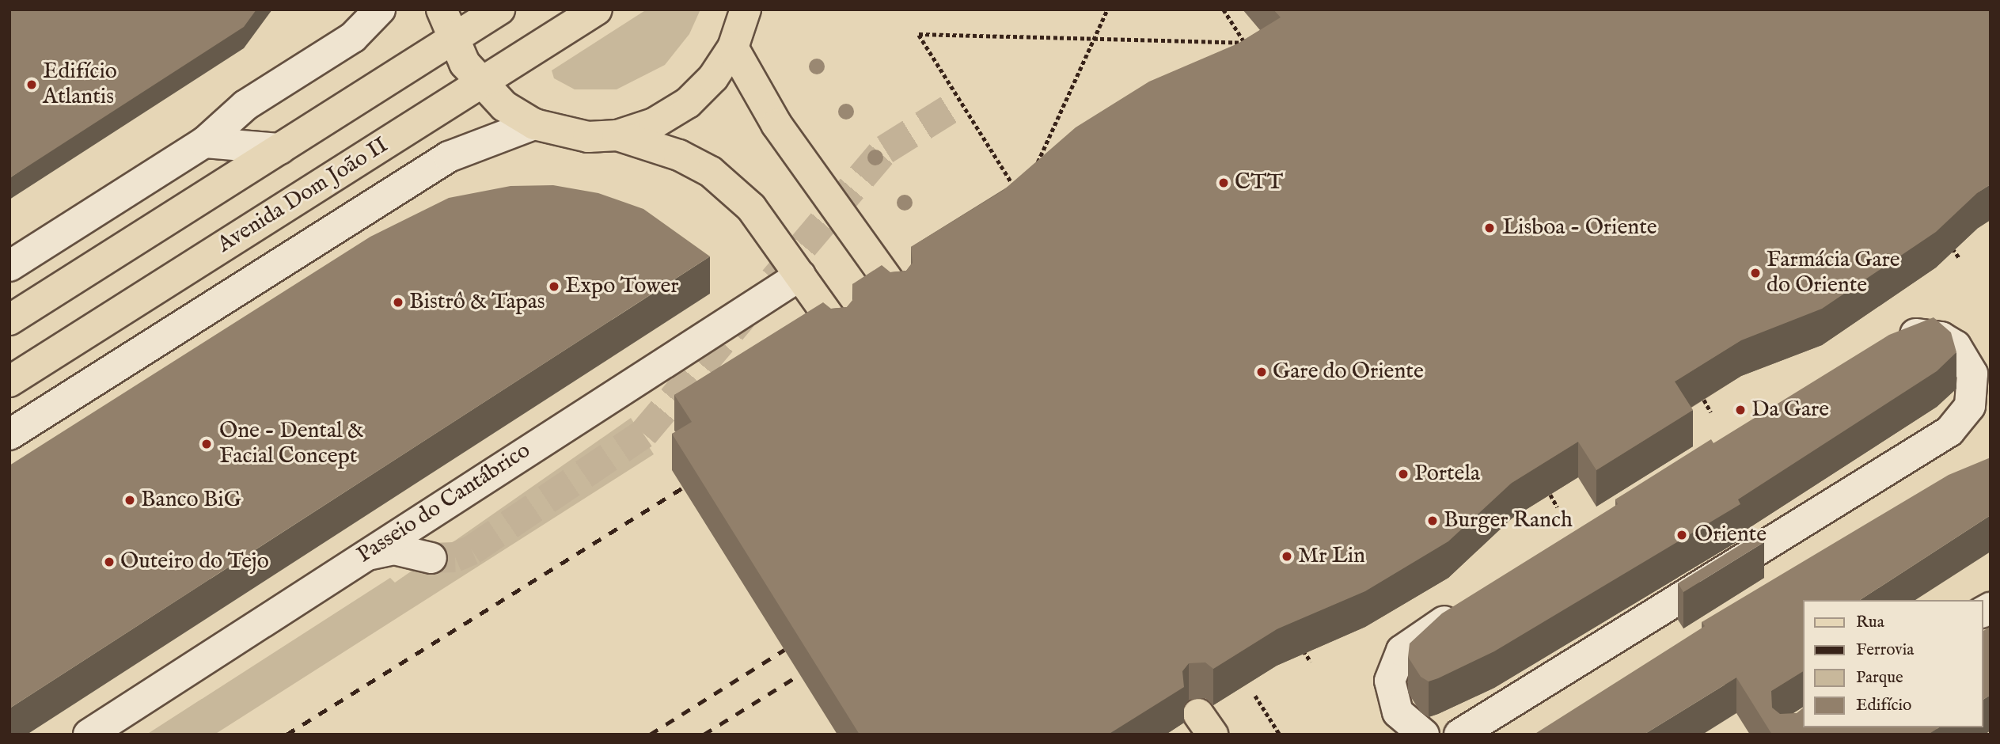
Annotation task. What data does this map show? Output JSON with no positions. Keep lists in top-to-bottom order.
{
  "streets": {
    "main road": ["Avenida Dom João II"],
    "street": ["Passeio do Cantábrico"]
  },
  "places": [
    "Edifício Atlantis",
    "CTT",
    "Lisboa - Oriente",
    "Farmácia Gare do Oriente",
    "Expo Tower",
    "Bistrô & Tapas",
    "Gare do Oriente",
    "Da Gare",
    "One - Dental & Facial Concept",
    "Portela",
    "Banco BiG",
    "Burger Ranch",
    "Oriente",
    "Mr Lin",
    "Outeiro do Tejo"
  ],
  "legend": [
    "Rua",
    "Ferrovia",
    "Parque",
    "Edifício"
  ]
}
